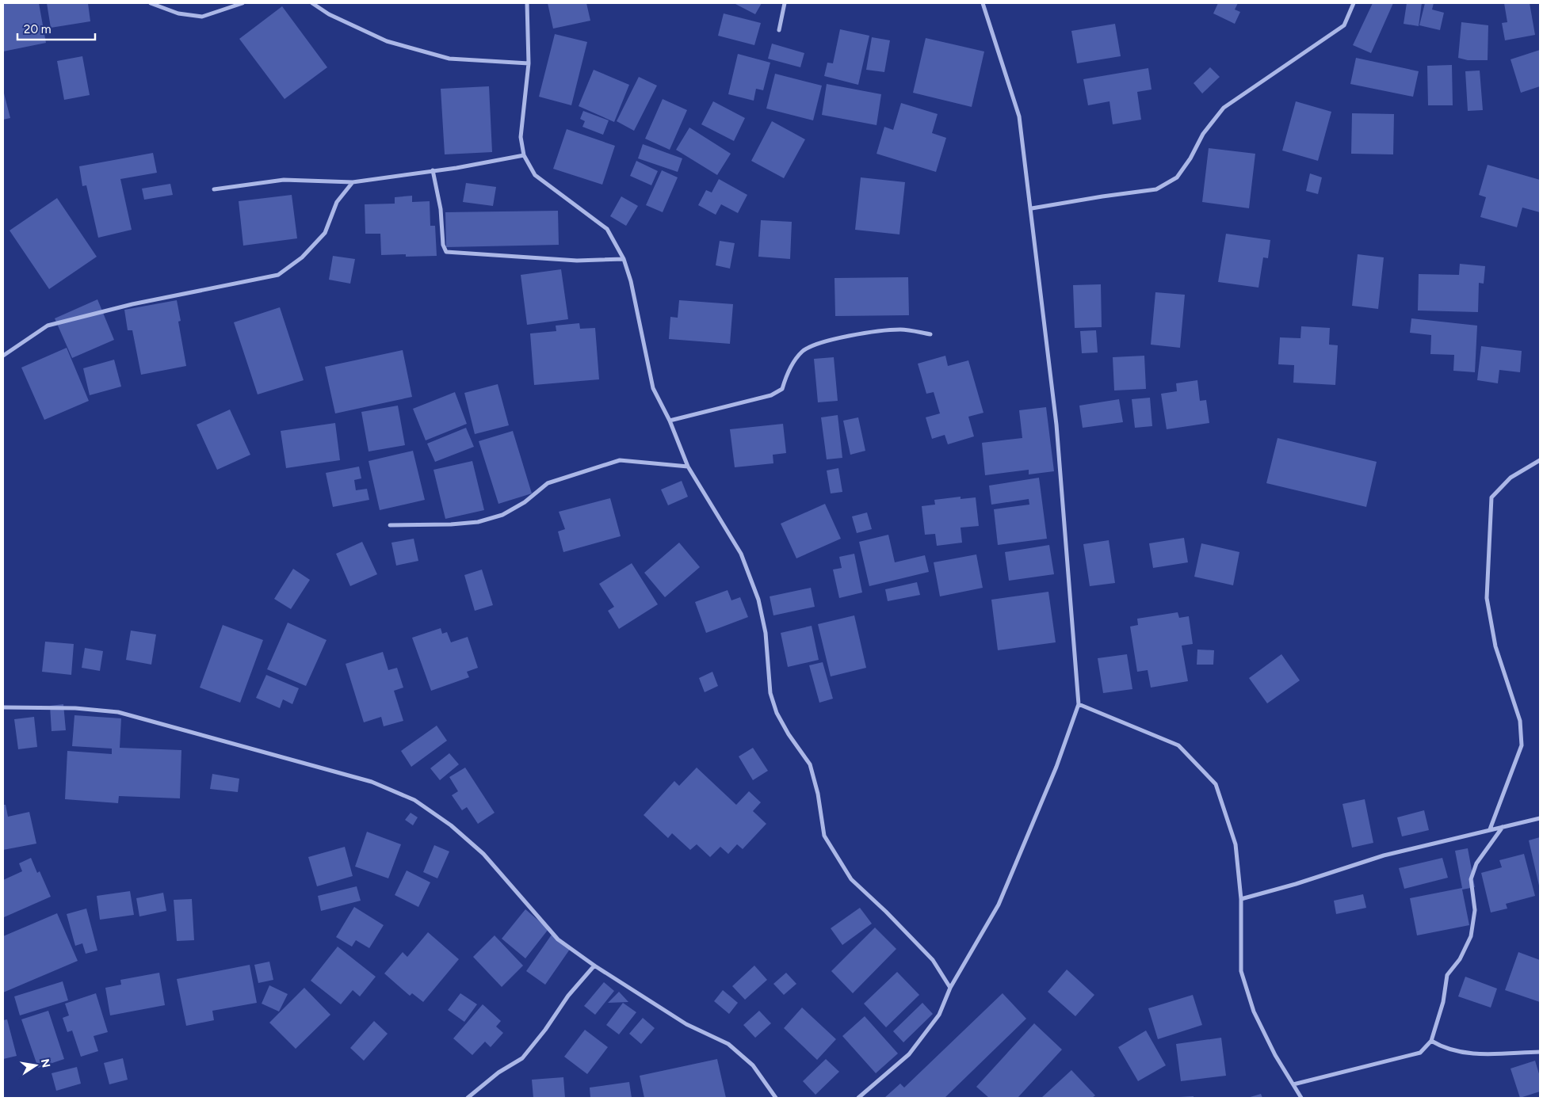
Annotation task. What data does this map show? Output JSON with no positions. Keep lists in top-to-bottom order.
{
  "scale_bar": "20 m",
  "north": "right"
}
